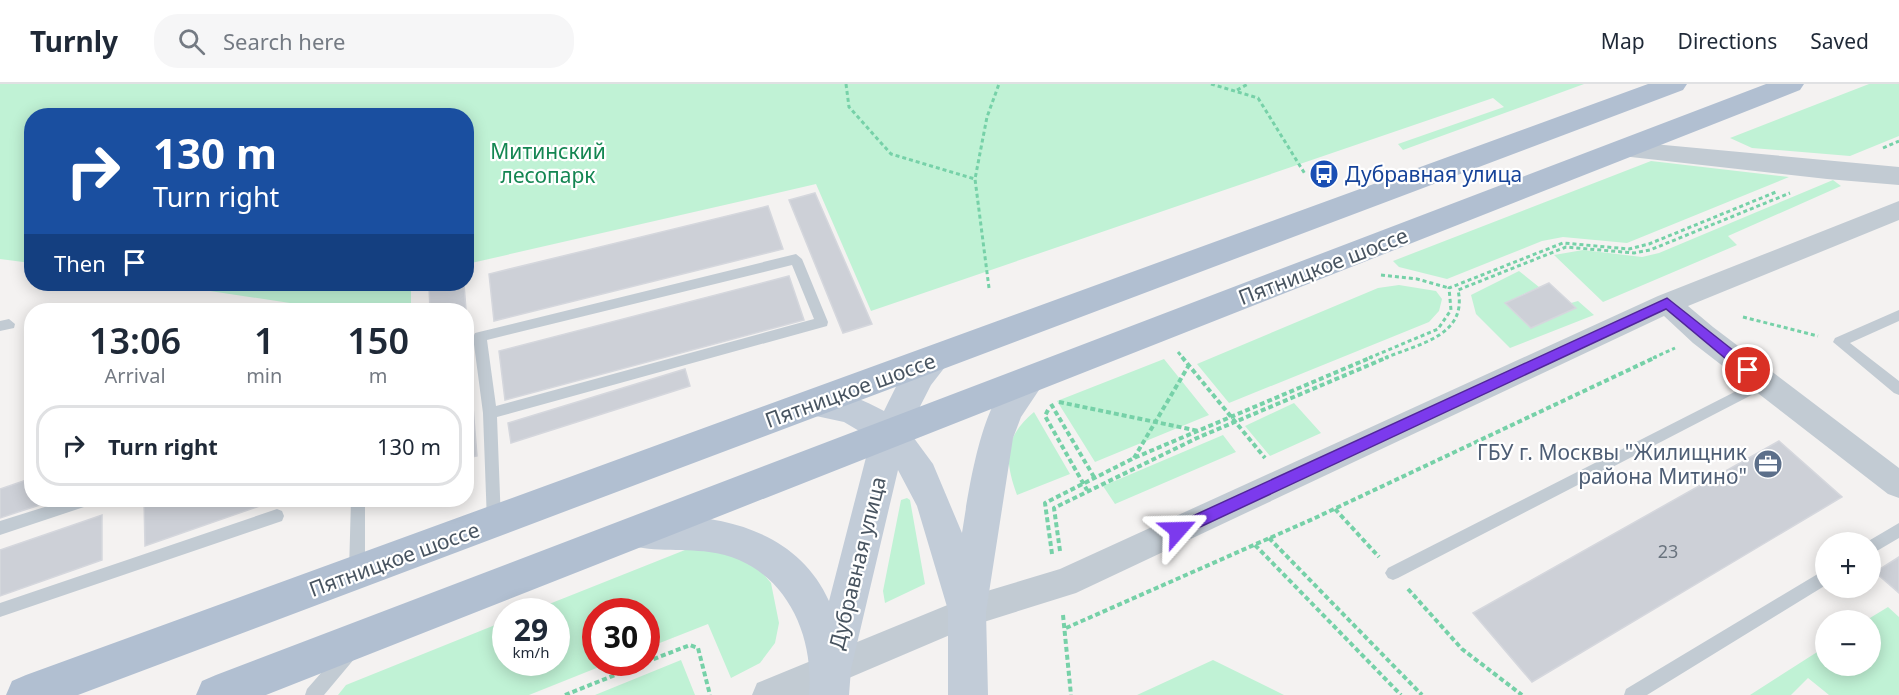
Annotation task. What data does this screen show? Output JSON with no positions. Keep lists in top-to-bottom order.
{
  "streets": {
    "main road": ["Пятницкое шоссе", "Дубравная улица"]
  },
  "crossings": [
    ["Пятницкое шоссе", "Дубравная улица"]
  ],
  "parks": ["Митинский лесопарк"],
  "places": {
    "bus stop": ["Дубравная улица"],
    "office": ["ГБУ г. Москвы \"Жилищник района Митино\""]
  },
  "house_numbers": ["23"],
  "page": {
    "header": "Turnly",
    "search": "Search here",
    "nav": ["Map", "Directions", "Saved"],
    "turn": ["130 m", "Turn right"],
    "then": "Then",
    "eta": [
      "13:06",
      "Arrival",
      "1",
      "min",
      "150",
      "m"
    ],
    "list": [
      {
        "name": "Turn right",
        "value": "130 m"
      }
    ],
    "map_buttons": ["+", "−"],
    "speed": "29 km/h",
    "limit": "30"
  }
}
